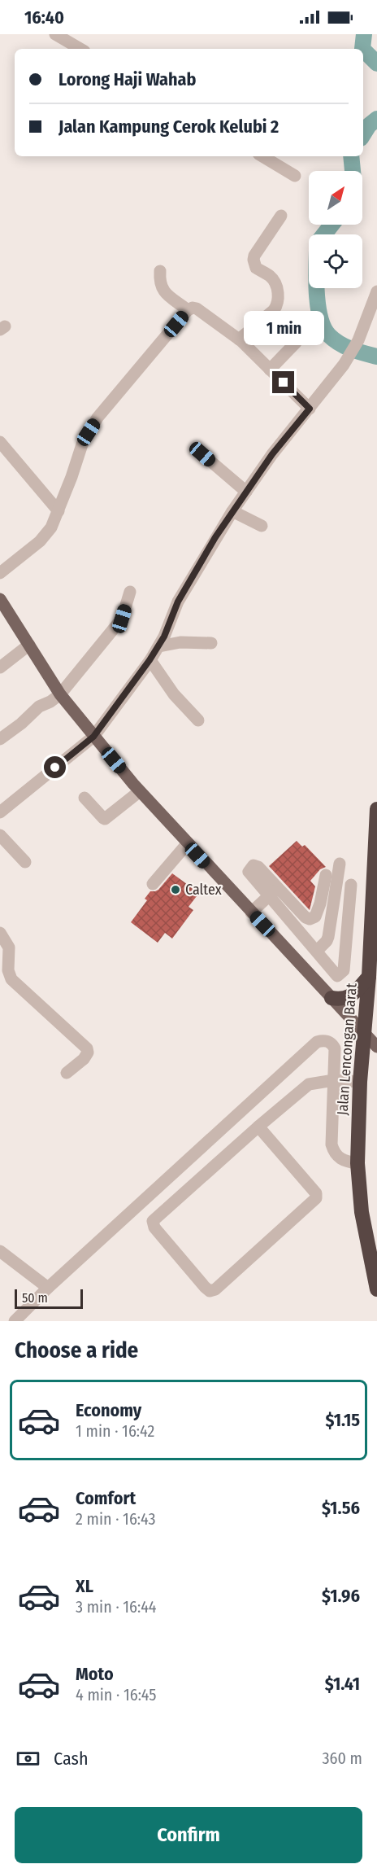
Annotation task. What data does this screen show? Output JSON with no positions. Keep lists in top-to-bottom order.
{
  "streets": {
    "highway": ["Jalan Lencongan Barat"]
  },
  "places": ["Caltex"],
  "scale_bar": "50 m",
  "north": "top right",
  "page": {
    "status": "16:40",
    "banner": ["Lorong Haji Wahab", "Jalan Kampung Cerok Kelubi 2"],
    "bubble": "1 min",
    "scale": "50 m",
    "heading": "Choose a ride",
    "list": [
      {
        "name": "Economy",
        "note": "1 min · 16:42",
        "value": "$1.15"
      },
      {
        "name": "Comfort",
        "note": "2 min · 16:43",
        "value": "$1.56"
      },
      {
        "name": "XL",
        "note": "3 min · 16:44",
        "value": "$1.96"
      },
      {
        "name": "Moto",
        "note": "4 min · 16:45",
        "value": "$1.41"
      }
    ],
    "pay": ["Cash", "360 m"],
    "buttons": "Confirm"
  }
}
